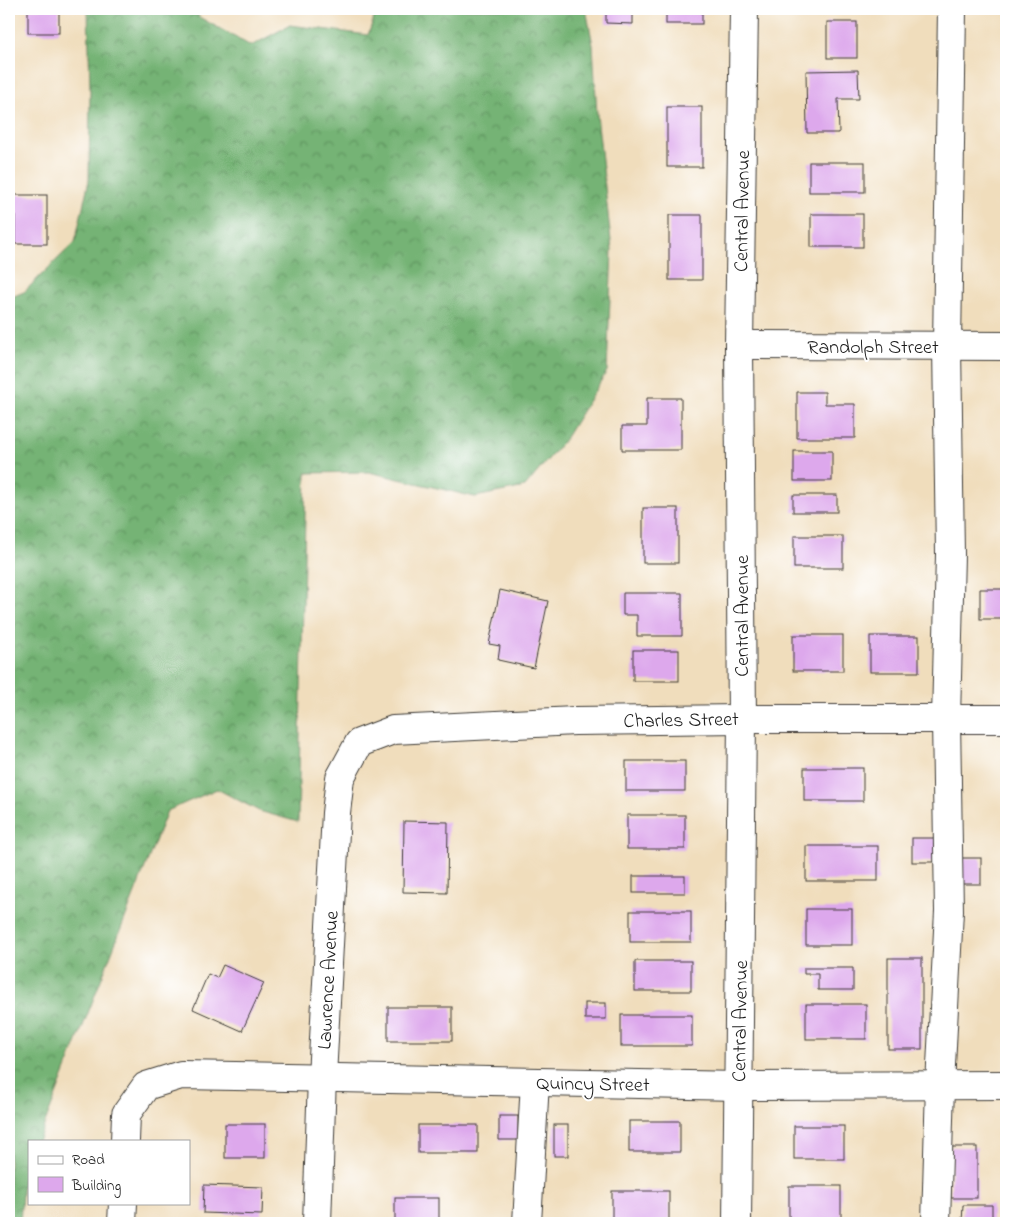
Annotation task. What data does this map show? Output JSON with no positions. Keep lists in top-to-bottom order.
{
  "streets": {
    "street": [
      "Central Avenue",
      "Randolph Street",
      "Charles Street",
      "Lawrence Avenue",
      "Quincy Street"
    ]
  },
  "crossings": [
    ["Central Avenue", "Randolph Street"],
    ["Central Avenue", "Charles Street"],
    ["Central Avenue", "Quincy Street"],
    ["Charles Street", "Lawrence Avenue"],
    ["Lawrence Avenue", "Quincy Street"]
  ],
  "legend": ["Road", "Building"]
}
